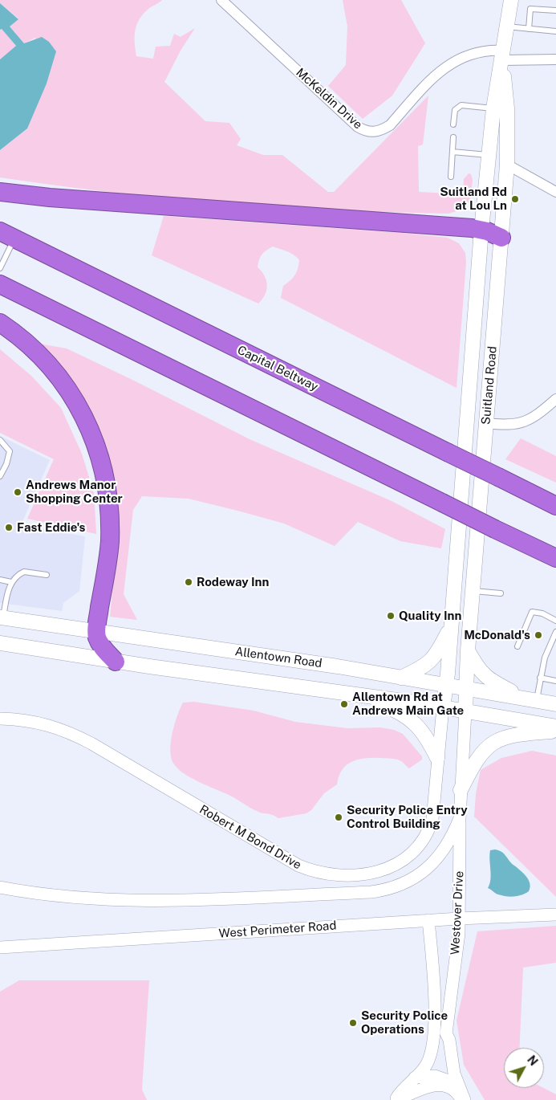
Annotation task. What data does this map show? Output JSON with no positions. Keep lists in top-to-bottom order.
{
  "streets": {
    "highway": ["Capital Beltway"],
    "main road": ["Suitland Road", "Allentown Road"],
    "street": [
      "McKeldin Drive",
      "Robert M Bond Drive",
      "Westover Drive",
      "West Perimeter Road"
    ]
  },
  "crossings": [
    ["McKeldin Drive", "Suitland Road"],
    ["Suitland Road", "Allentown Road"],
    ["Suitland Road", "Robert M Bond Drive"],
    ["Allentown Road", "Robert M Bond Drive"],
    ["Westover Drive", "West Perimeter Road"]
  ],
  "places": [
    "Suitland Rd at Lou Ln",
    "Andrews Manor Shopping Center",
    "Fast Eddie's",
    "Rodeway Inn",
    "Quality Inn",
    "McDonald's",
    "Allentown Rd at Andrews Main Gate",
    "Security Police Entry Control Building",
    "Security Police Operations"
  ],
  "north": "top right"
}
